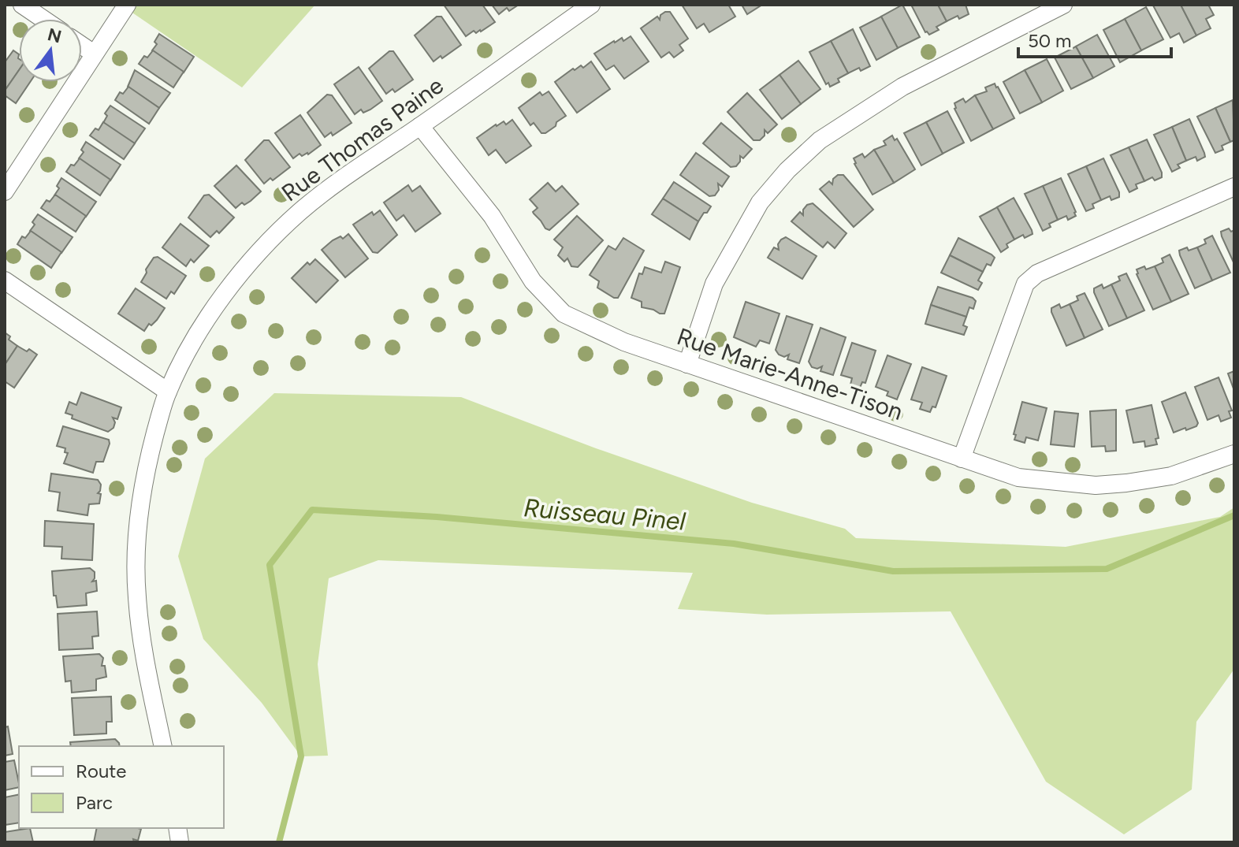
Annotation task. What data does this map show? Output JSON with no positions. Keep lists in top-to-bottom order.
{
  "streets": {
    "street": ["Rue Thomas Paine", "Rue Marie-Anne-Tison"]
  },
  "crossings": [
    ["Rue Thomas Paine", "Rue Marie-Anne-Tison"]
  ],
  "water": ["Ruisseau Pinel"],
  "legend": ["Route", "Parc"],
  "scale_bar": "50 m",
  "north": "top"
}
